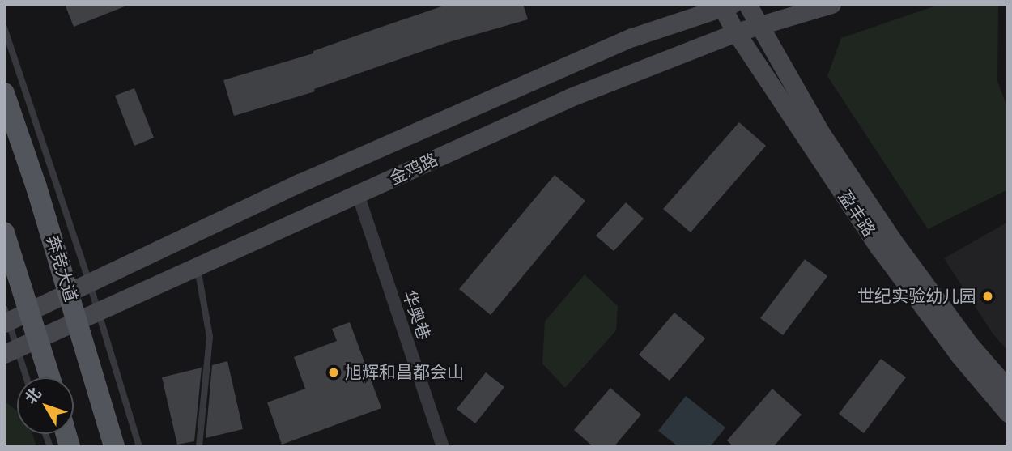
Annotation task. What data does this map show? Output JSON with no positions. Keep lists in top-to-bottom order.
{
  "streets": {
    "main road": ["金鸡路", "盈丰路", "奔竞大道"],
    "street": ["华奥巷"]
  },
  "crossings": [
    ["金鸡路", "盈丰路"],
    ["金鸡路", "奔竞大道"],
    ["金鸡路", "华奥巷"]
  ],
  "places": ["世纪实验幼儿园", "旭辉和昌都会山"],
  "north": "top left"
}
